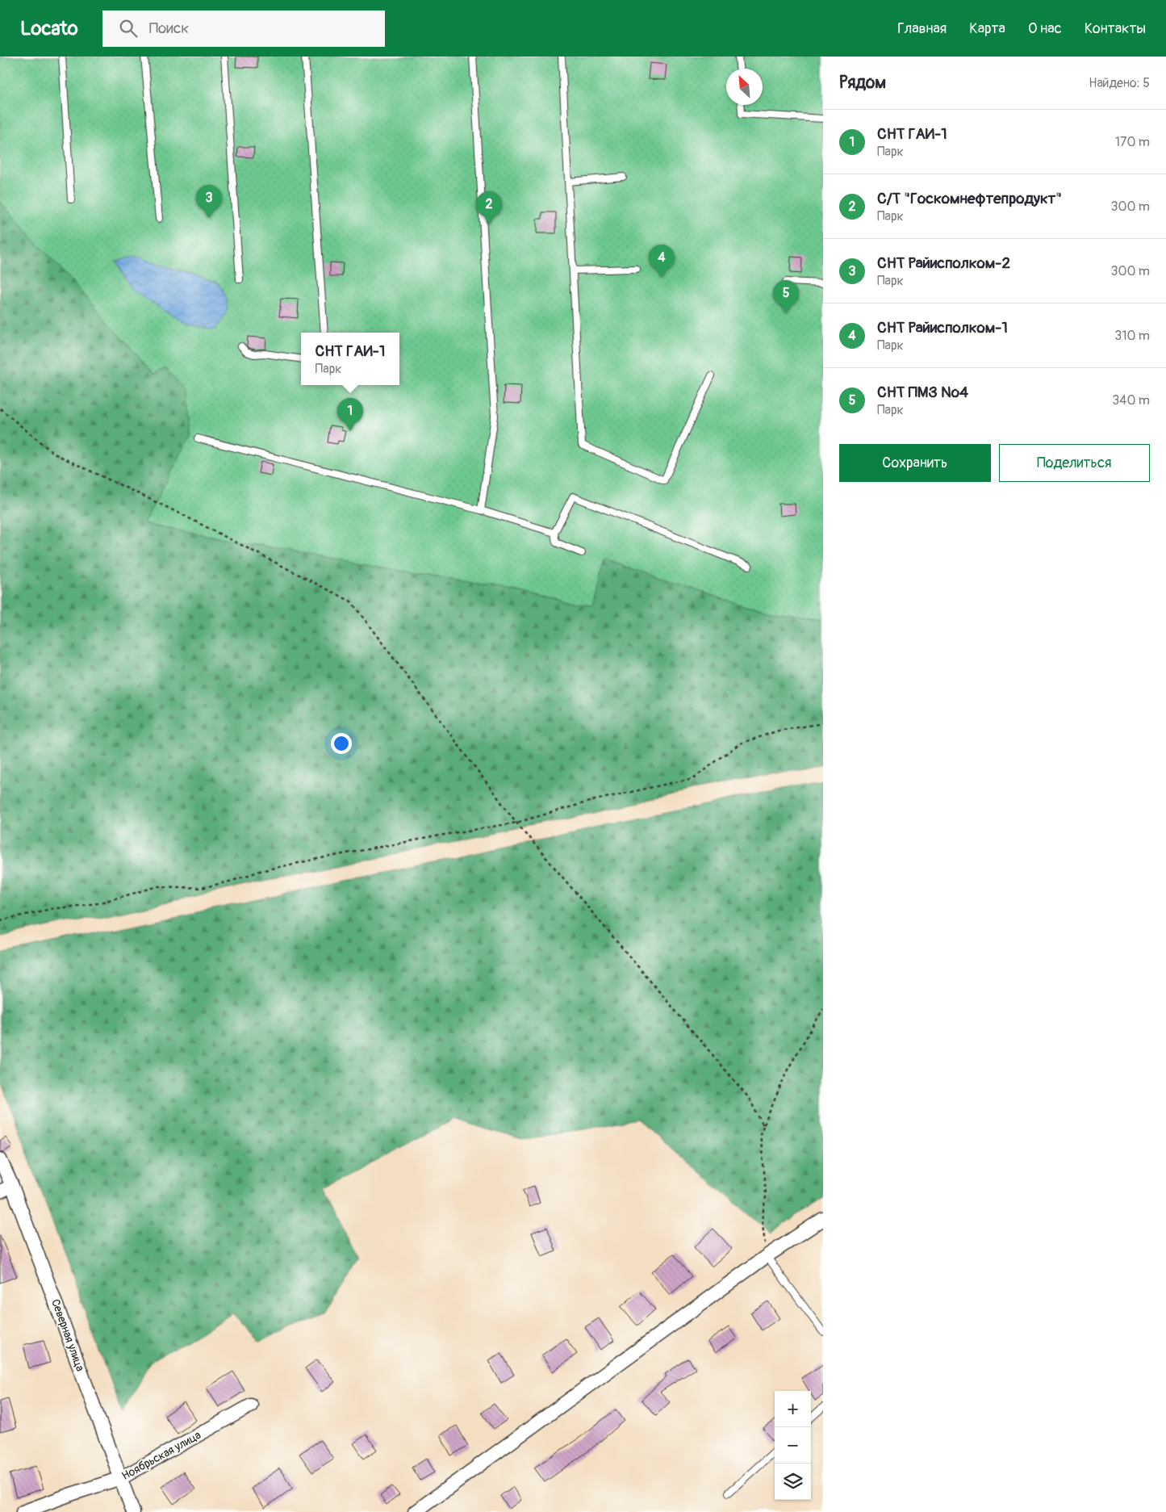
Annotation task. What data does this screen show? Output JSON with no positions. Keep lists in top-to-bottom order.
{
  "streets": {
    "street": ["Северная улица", "Ноябрьская улица"]
  },
  "crossings": [
    ["Северная улица", "Ноябрьская улица"]
  ],
  "north": "top left",
  "page": {
    "header": "Locato",
    "search": "Поиск",
    "nav": [
      "Главная",
      "Карта",
      "О нас",
      "Контакты"
    ],
    "heading": ["Рядом", "Найдено: 5"],
    "list": [
      {
        "mark": "1",
        "name": "СНТ ГАИ-1",
        "note": "Парк",
        "value": "170 m"
      },
      {
        "mark": "2",
        "name": "С/Т \"Госкомнефтепродукт\"",
        "note": "Парк",
        "value": "300 m"
      },
      {
        "mark": "3",
        "name": "СНТ Райисполком-2",
        "note": "Парк",
        "value": "300 m"
      },
      {
        "mark": "4",
        "name": "СНТ Райисполком-1",
        "note": "Парк",
        "value": "310 m"
      },
      {
        "mark": "5",
        "name": "СНТ ПМЗ №4",
        "note": "Парк",
        "value": "340 m"
      }
    ],
    "pins": [
      "3",
      "2",
      "4",
      "5",
      "1"
    ],
    "popup": ["СНТ ГАИ-1", "Парк"],
    "buttons": ["Сохранить", "Поделиться"],
    "map_buttons": ["+", "−"]
  }
}
